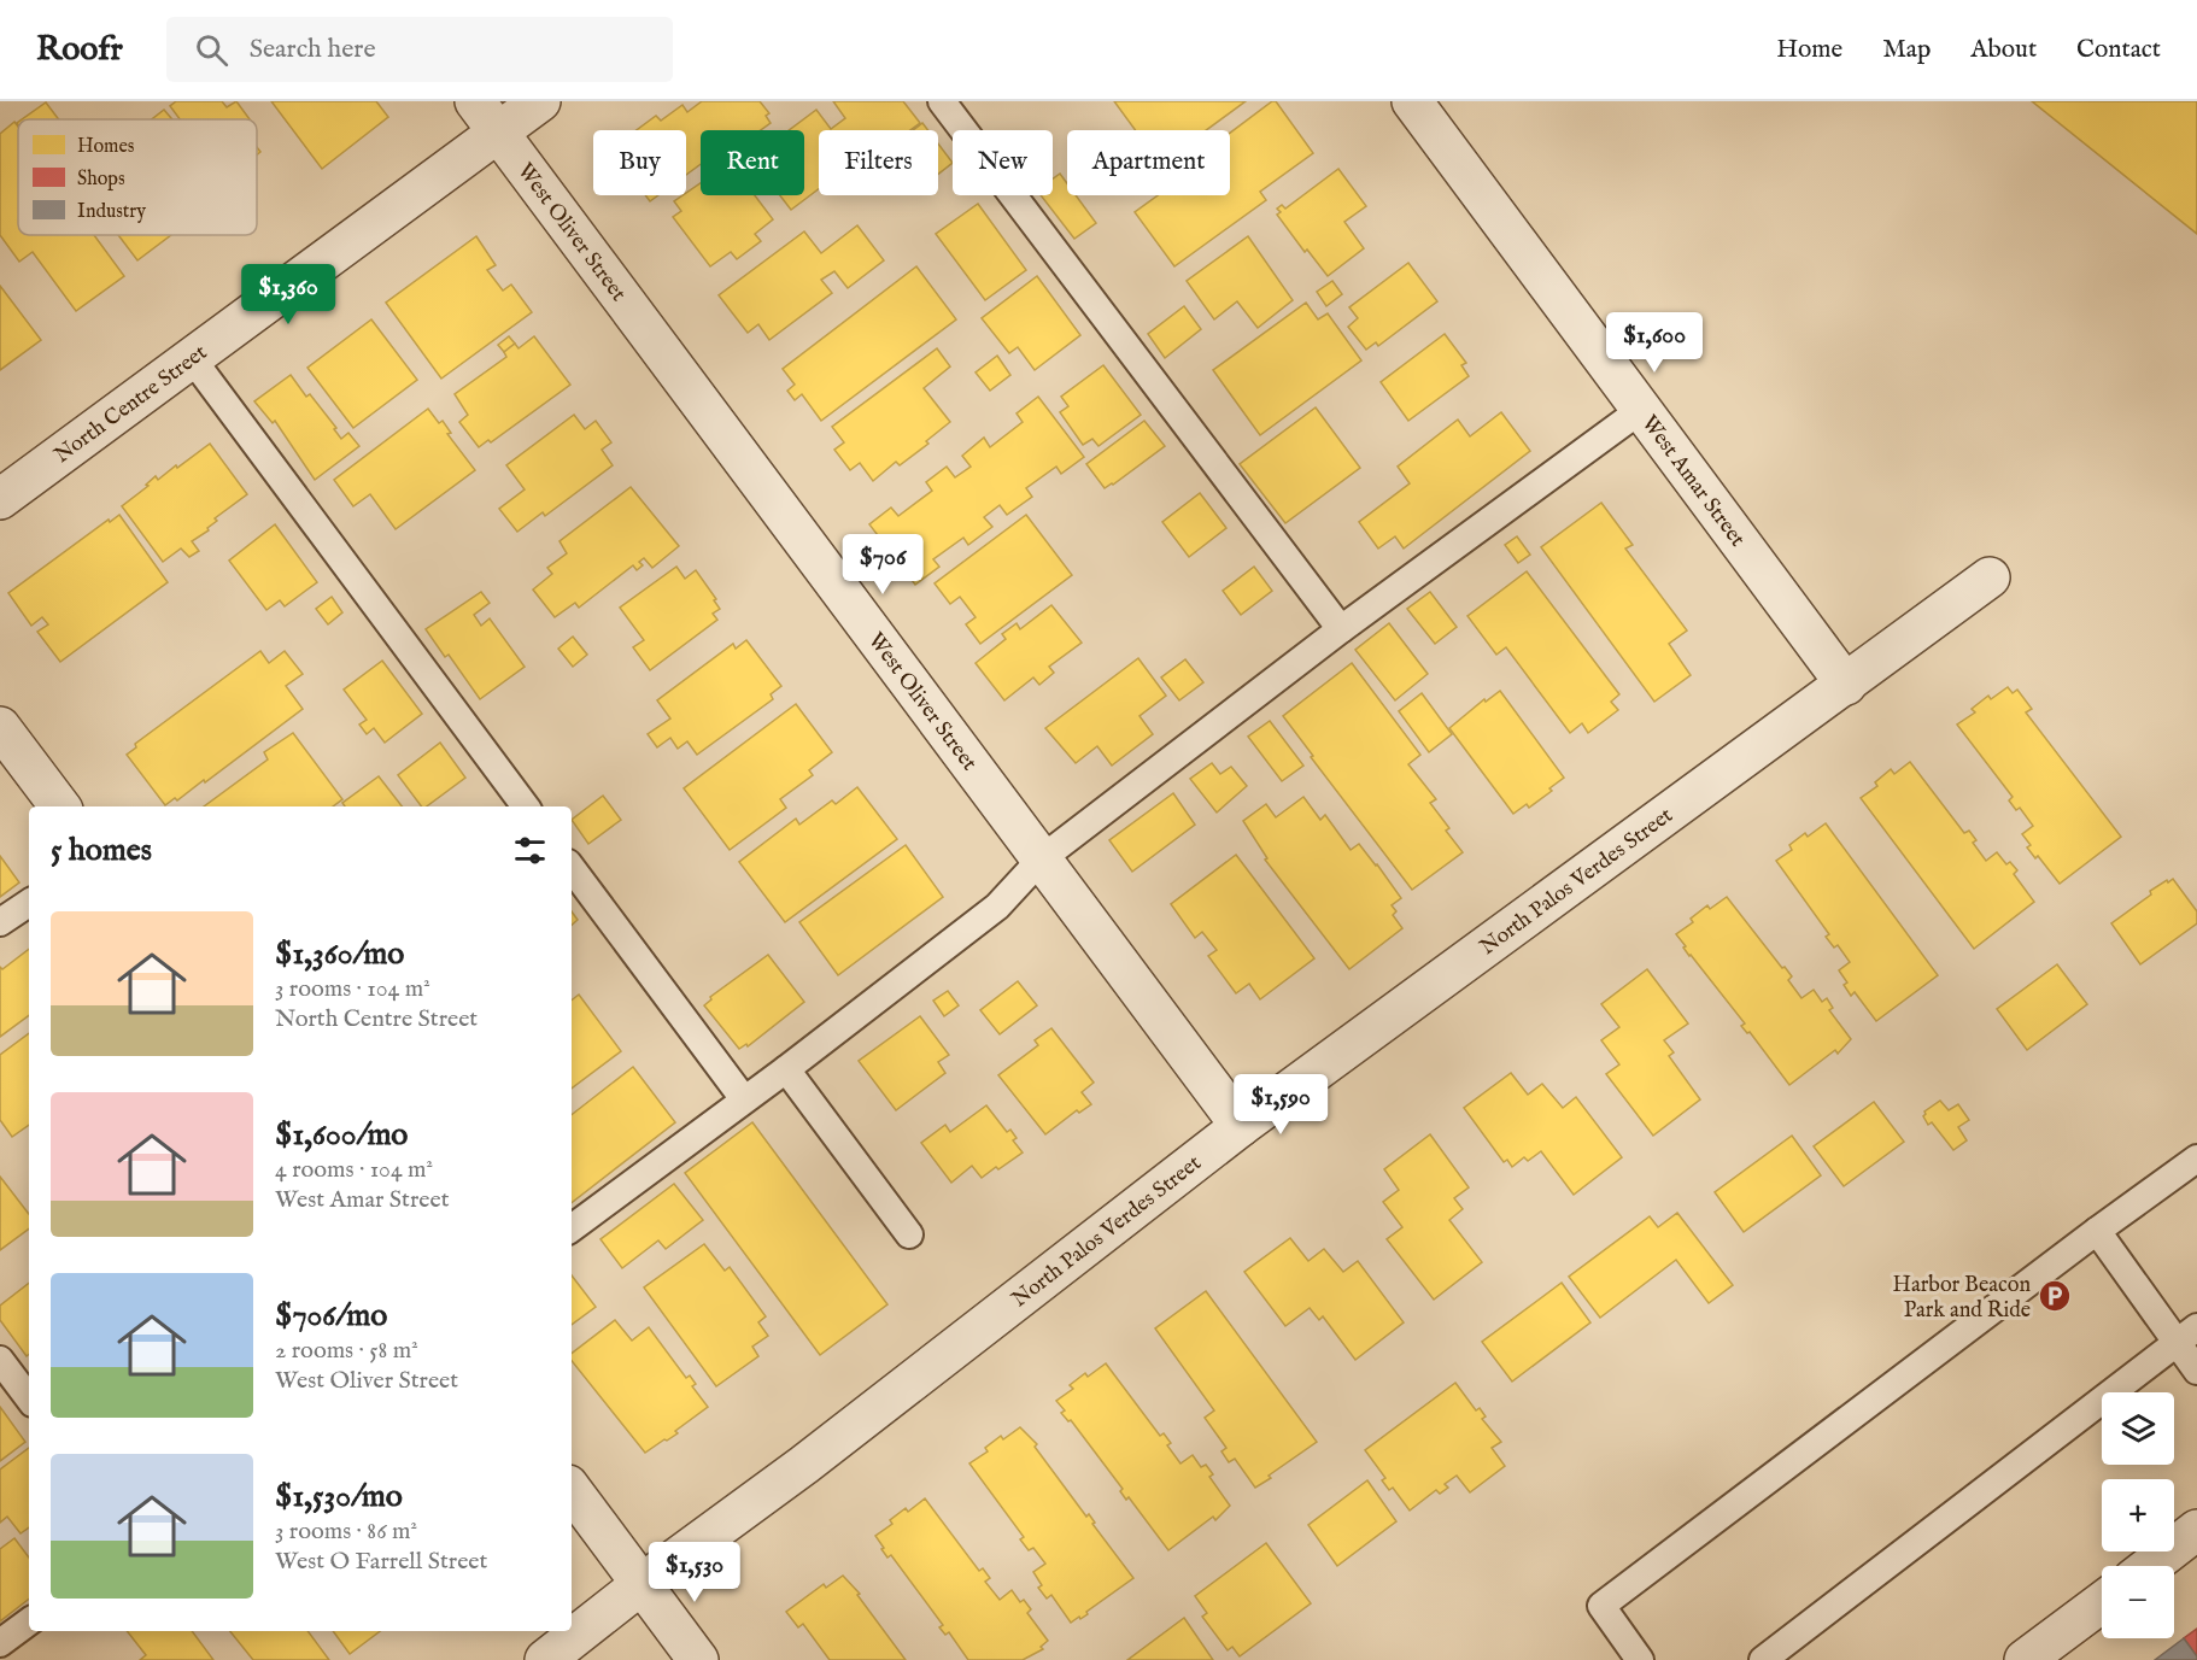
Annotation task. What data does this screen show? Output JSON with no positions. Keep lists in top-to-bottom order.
{
  "streets": {
    "street": [
      "West Oliver Street",
      "North Centre Street",
      "West Amar Street",
      "North Palos Verdes Street"
    ]
  },
  "crossings": [
    ["West Oliver Street", "North Centre Street"],
    ["West Oliver Street", "North Palos Verdes Street"],
    ["West Amar Street", "North Palos Verdes Street"]
  ],
  "places": {
    "parking": ["Harbor Beacon Park and Ride"]
  },
  "legend": ["Homes", "Shops", "Industry"],
  "page": {
    "header": "Roofr",
    "search": "Search here",
    "nav": [
      "Home",
      "Map",
      "About",
      "Contact"
    ],
    "chip": [
      "Buy",
      "Rent",
      "Filters",
      "New",
      "Apartment"
    ],
    "price": [
      "$1,360",
      "$1,600",
      "$706",
      "$1,590",
      "$1,530"
    ],
    "heading": "5 homes",
    "list": [
      {
        "name": "$1,360/mo",
        "note": "3 rooms · 104 m² · North Centre Street"
      },
      {
        "name": "$1,600/mo",
        "note": "4 rooms · 104 m² · West Amar Street"
      },
      {
        "name": "$706/mo",
        "note": "2 rooms · 58 m² · West Oliver Street"
      },
      {
        "name": "$1,530/mo",
        "note": "3 rooms · 86 m² · West O Farrell Street"
      }
    ],
    "map_buttons": ["+", "−"]
  }
}
